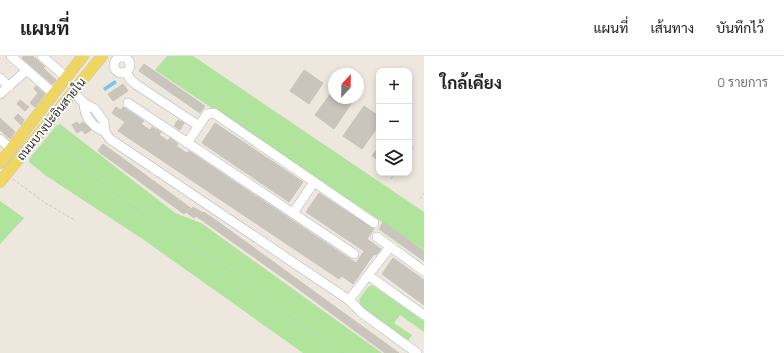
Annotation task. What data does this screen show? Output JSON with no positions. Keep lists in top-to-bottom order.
{
  "streets": {
    "main road": ["ถนนบางปะอินสายใน"]
  },
  "north": "top",
  "page": {
    "header": "แผนที่",
    "nav": ["แผนที่", "เส้นทาง", "บันทึกไว้"],
    "heading": ["ใกล้เคียง", "0 รายการ"],
    "map_buttons": ["+", "−"]
  }
}
